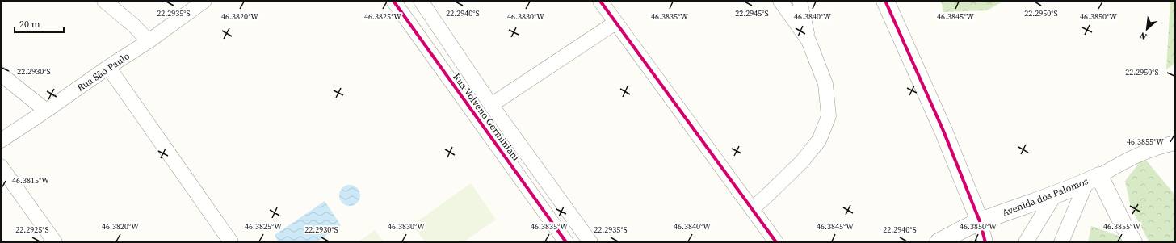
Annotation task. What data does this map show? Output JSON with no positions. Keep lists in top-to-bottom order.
{
  "streets": {
    "street": ["Rua São Paulo", "Rua Volveno Germiniani", "Avenida dos Palomos"]
  },
  "scale_bar": "20 m",
  "north": "bottom left",
  "coordinates": [
    "22.2935°S",
    "22.2940°S",
    "22.2945°S",
    "22.2950°S",
    "46.3820°W",
    "46.3825°W",
    "46.3830°W",
    "46.3835°W",
    "46.3840°W",
    "46.3850°W",
    "46.3845°W",
    "22.2930°S",
    "46.3855°W",
    "46.3815°W",
    "22.2925°S"
  ]
}
